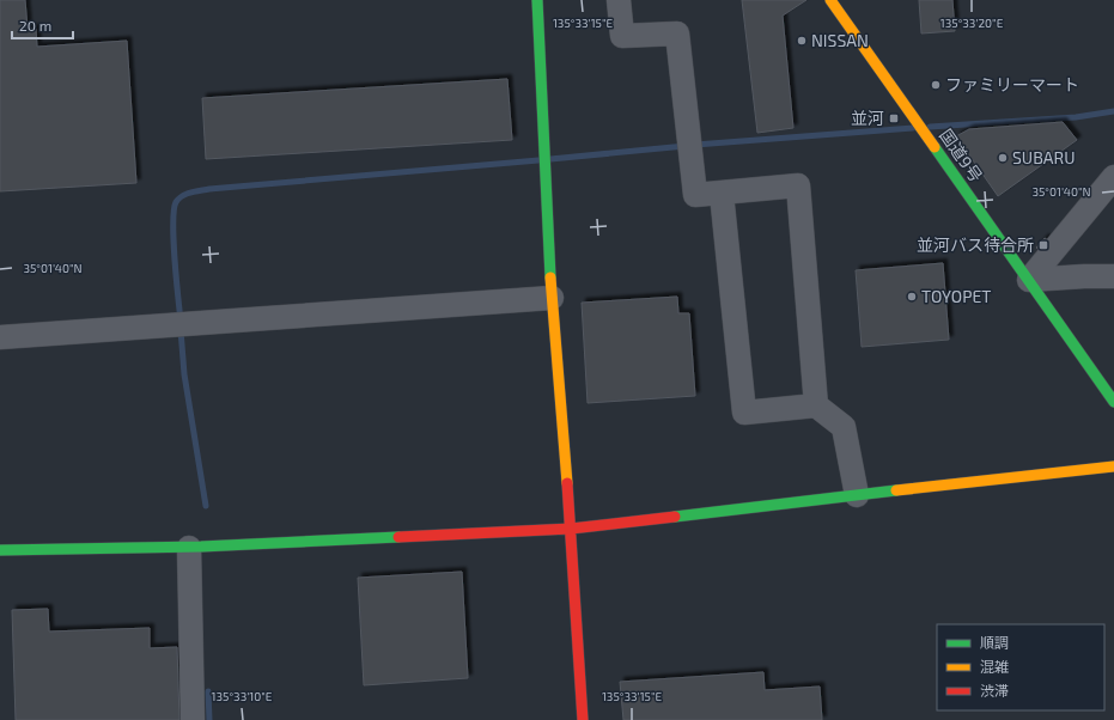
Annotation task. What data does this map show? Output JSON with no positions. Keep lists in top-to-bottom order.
{
  "streets": {
    "main road": ["国道9号"]
  },
  "places": {
    "other": [
      "NISSAN",
      "ファミリーマート",
      "SUBARU",
      "TOYOPET"
    ],
    "transit": ["並河", "並河バス待合所"]
  },
  "legend": ["順調", "混雑", "渋滞"],
  "scale_bar": "20 m",
  "coordinates": [
    "135°33'15\"E",
    "135°33'20\"E",
    "35°01'40\"N",
    "135°33'10\"E"
  ]
}
